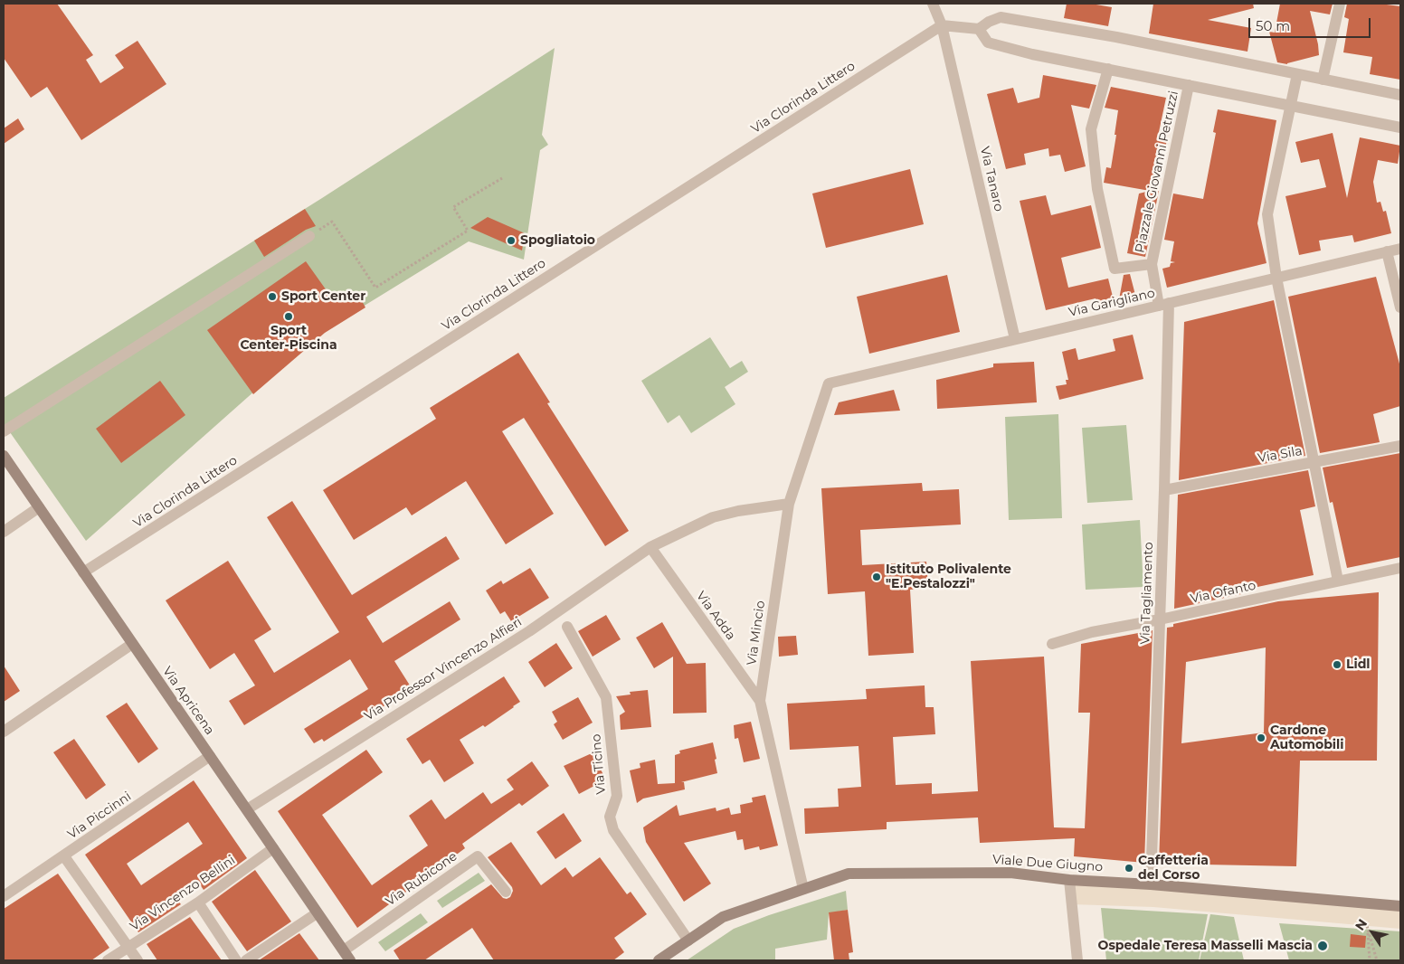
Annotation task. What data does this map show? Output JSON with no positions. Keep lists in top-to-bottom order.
{
  "streets": {
    "main road": ["Via Apricena", "Viale Due Giugno"],
    "street": [
      "Via Clorinda Littero",
      "Piazzale Giovanni Petruzzi",
      "Via Tanaro",
      "Via Garigliano",
      "Via Sila",
      "Via Ofanto",
      "Via Tagliamento",
      "Via Adda",
      "Via Mincio",
      "Via Professor Vincenzo Alfieri",
      "Via Ticino",
      "Via Piccinni",
      "Via Rubicone",
      "Via Vincenzo Bellini"
    ]
  },
  "crossings": [
    ["Via Clorinda Littero", "Via Tanaro"],
    ["Via Clorinda Littero", "Via Apricena"],
    ["Piazzale Giovanni Petruzzi", "Via Tagliamento"],
    ["Via Tanaro", "Via Garigliano"],
    ["Via Garigliano", "Via Tagliamento"],
    ["Via Garigliano", "Via Mincio"],
    ["Via Sila", "Via Tagliamento"],
    ["Via Ofanto", "Via Tagliamento"],
    ["Via Tagliamento", "Viale Due Giugno"],
    ["Via Adda", "Via Mincio"],
    ["Via Adda", "Via Professor Vincenzo Alfieri"],
    ["Via Mincio", "Via Professor Vincenzo Alfieri"],
    ["Via Mincio", "Viale Due Giugno"],
    ["Via Professor Vincenzo Alfieri", "Via Apricena"],
    ["Via Apricena", "Via Piccinni"],
    ["Via Apricena", "Via Rubicone"],
    ["Via Apricena", "Via Vincenzo Bellini"],
    ["Via Ticino", "Viale Due Giugno"]
  ],
  "places": [
    "Spogliatoio",
    "Sport Center",
    "Sport Center-Piscina",
    "Istituto Polivalente \"E.Pestalozzi\"",
    "Lidl",
    "Cardone Automobili",
    "Caffetteria del Corso",
    "Ospedale Teresa Masselli Mascia"
  ],
  "scale_bar": "50 m",
  "north": "top left"
}
